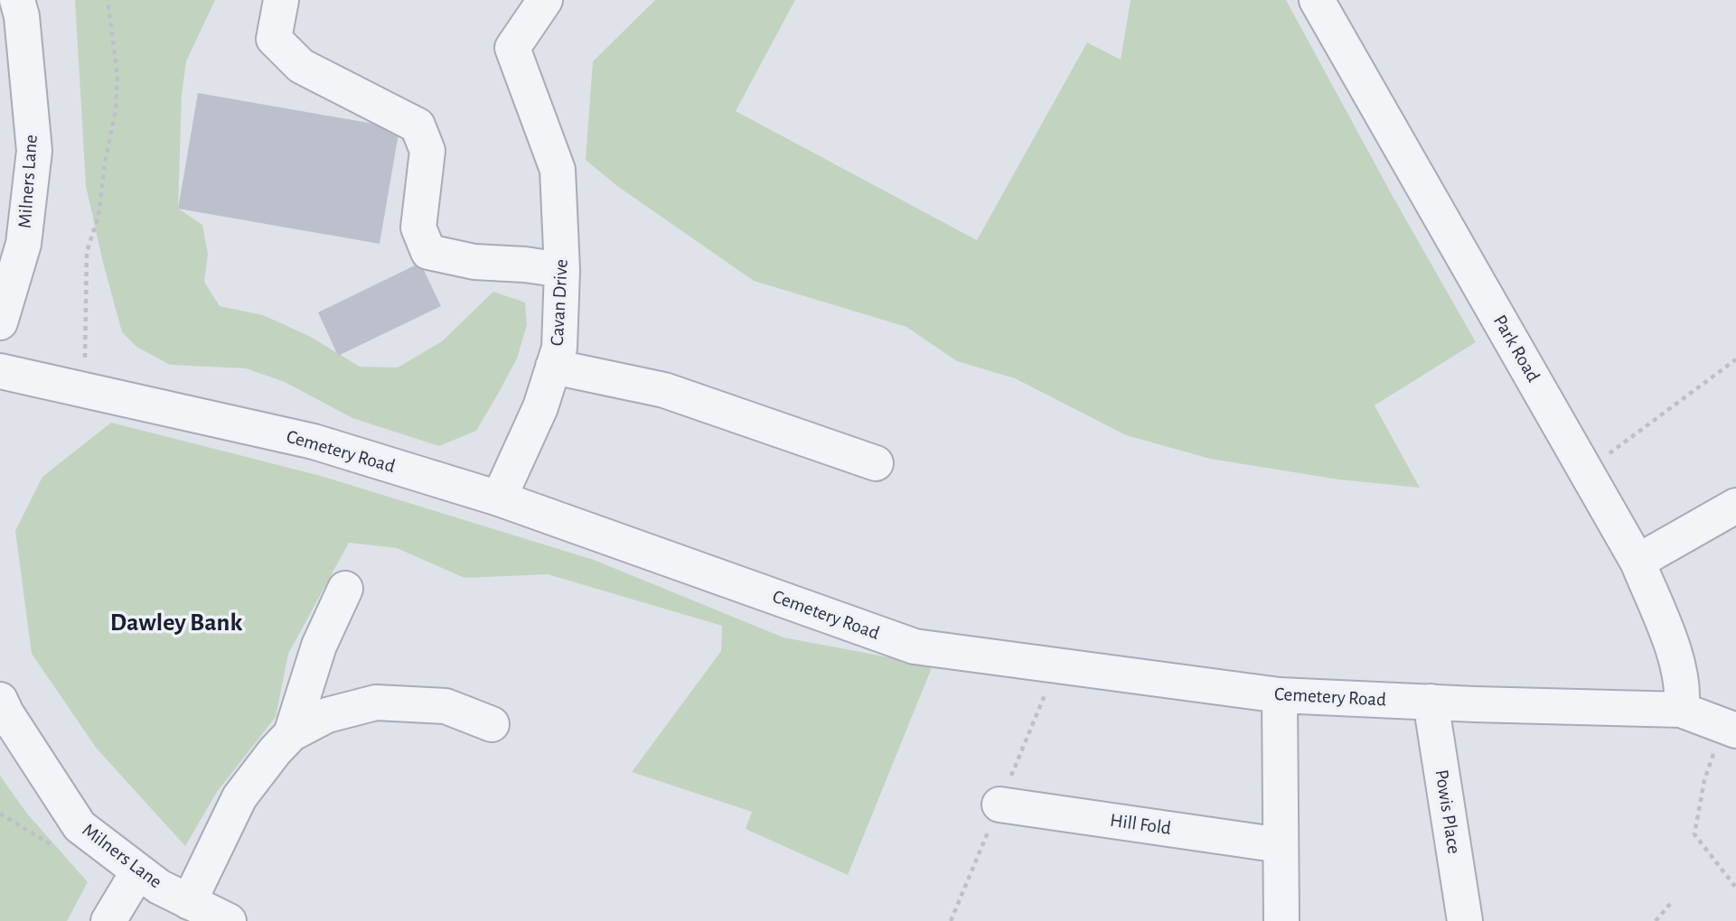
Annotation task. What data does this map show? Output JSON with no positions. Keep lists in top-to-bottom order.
{
  "streets": {
    "street": [
      "Milners Lane",
      "Cavan Drive",
      "Park Road",
      "Cemetery Road",
      "Powis Place",
      "Hill Fold"
    ]
  },
  "crossings": [
    ["Cavan Drive", "Cemetery Road"],
    ["Park Road", "Cemetery Road"],
    ["Cemetery Road", "Powis Place"]
  ],
  "districts": ["Dawley Bank"]
}
